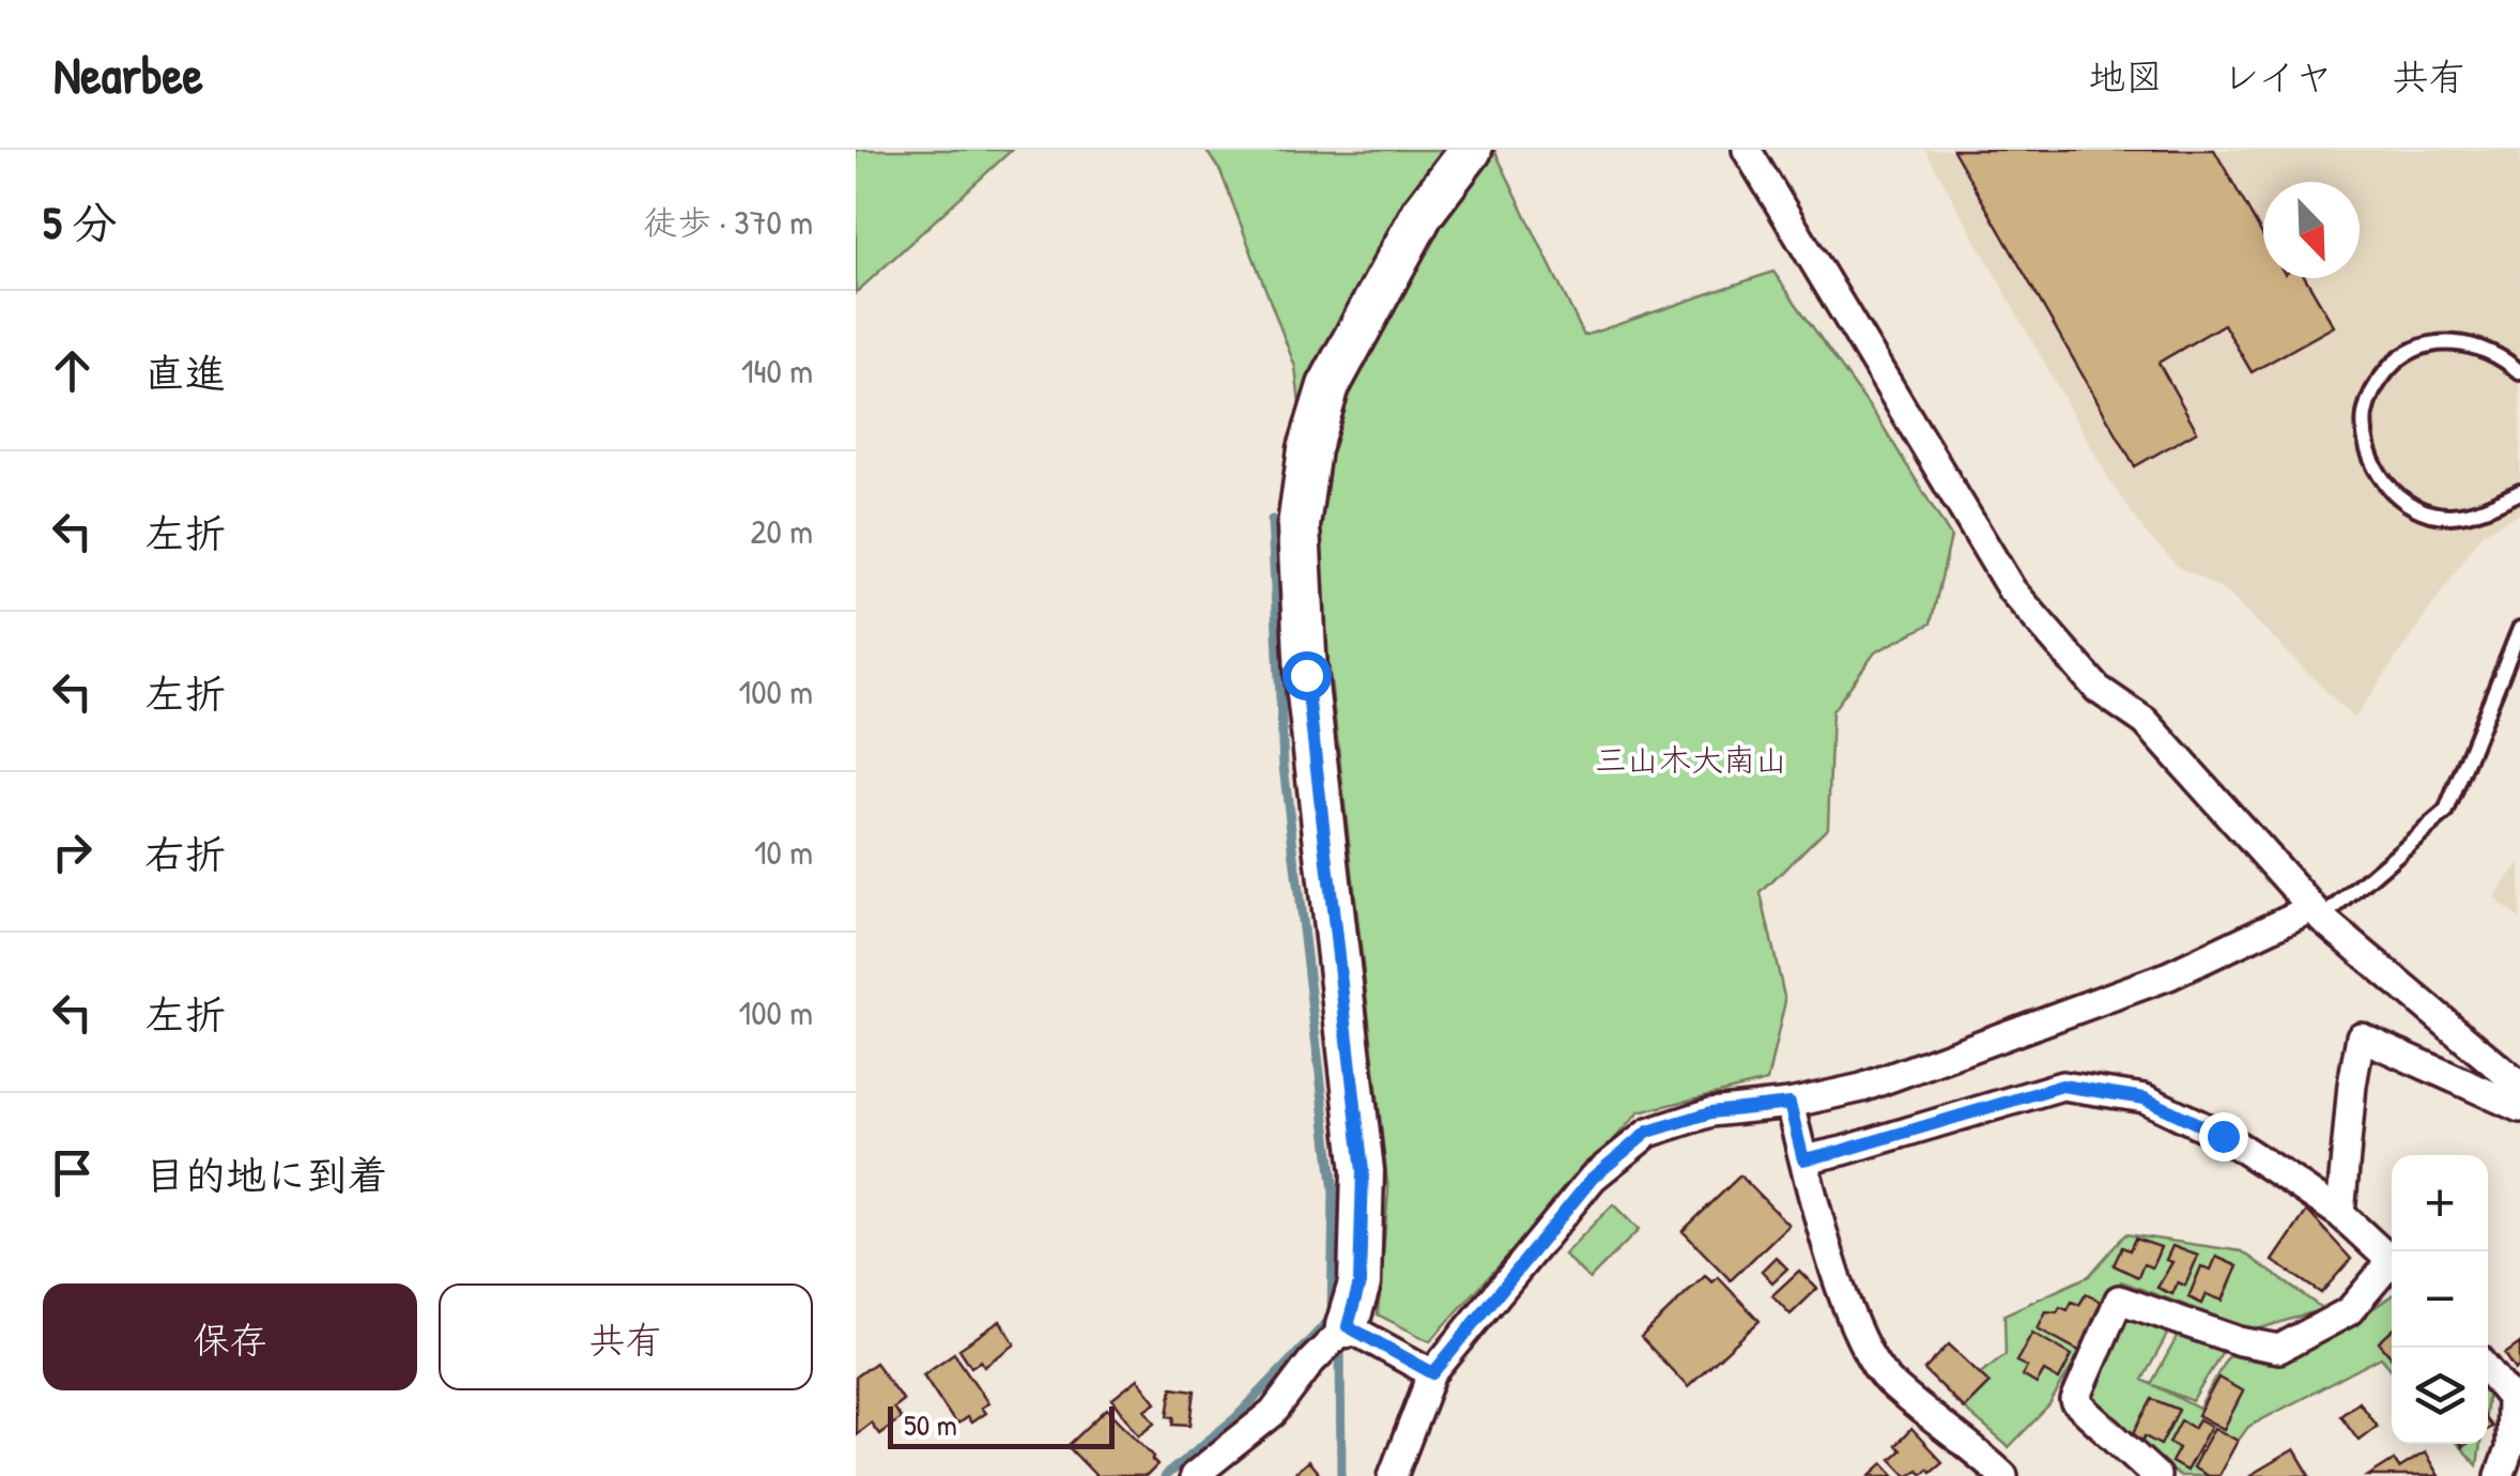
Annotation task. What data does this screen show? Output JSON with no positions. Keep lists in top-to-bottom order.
{
  "districts": ["三山木大南山"],
  "scale_bar": "50 m",
  "north": "bottom right",
  "page": {
    "header": "Nearbee",
    "nav": ["地図", "レイヤ", "共有"],
    "heading": ["5 分", "徒歩 · 370 m"],
    "list": [
      ["直進", "140 m"],
      ["左折", "20 m"],
      ["左折", "100 m"],
      ["右折", "10 m"],
      ["左折", "100 m"],
      "目的地に到着"
    ],
    "map_buttons": ["+", "−"],
    "buttons": ["保存", "共有"],
    "scale": "50 m"
  }
}
